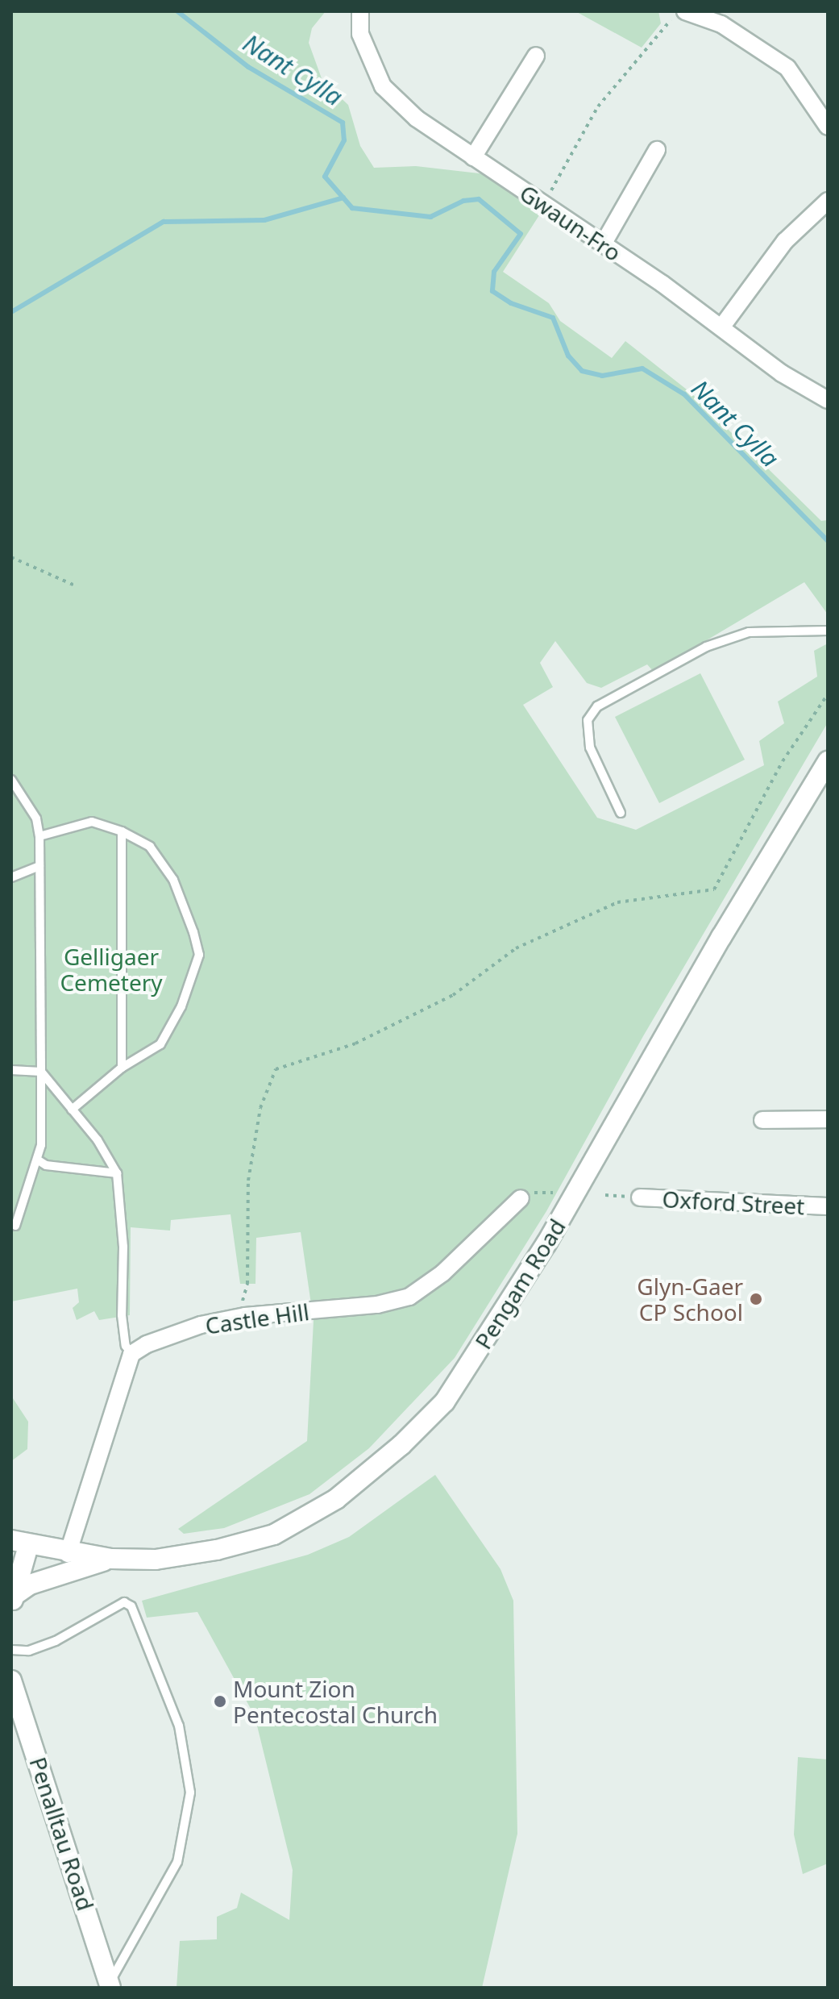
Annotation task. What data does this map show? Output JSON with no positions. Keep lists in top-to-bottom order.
{
  "streets": {
    "main road": ["Pengam Road", "Penalltau Road"],
    "street": ["Gwaun-Fro", "Oxford Street", "Castle Hill"]
  },
  "water": ["Nant Cylla"],
  "parks": ["Gelligaer Cemetery"],
  "places": ["Glyn-Gaer CP School", "Mount Zion Pentecostal Church"]
}
